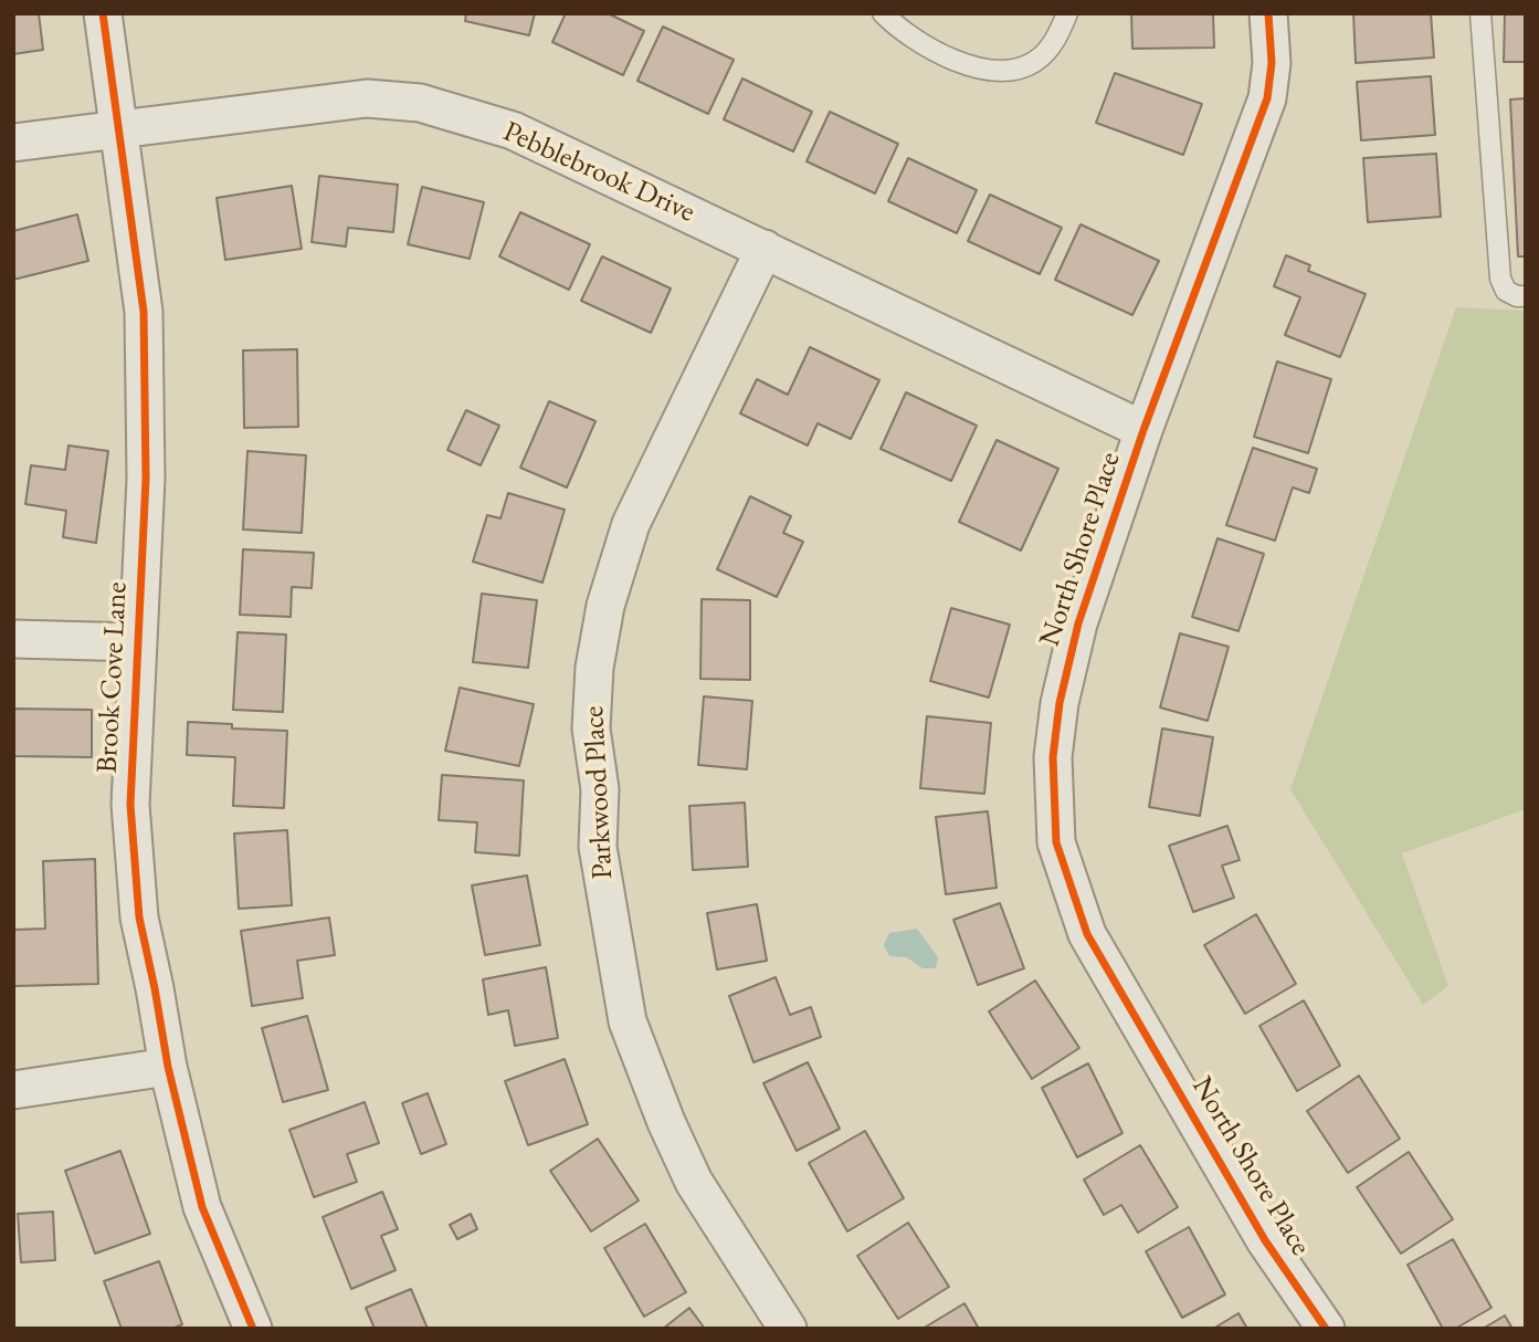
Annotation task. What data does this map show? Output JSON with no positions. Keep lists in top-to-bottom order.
{
  "streets": {
    "street": [
      "Pebblebrook Drive",
      "North Shore Place",
      "Brook Cove Lane",
      "Parkwood Place"
    ]
  },
  "crossings": [
    ["Pebblebrook Drive", "North Shore Place"],
    ["Pebblebrook Drive", "Brook Cove Lane"],
    ["Pebblebrook Drive", "Parkwood Place"]
  ]
}
